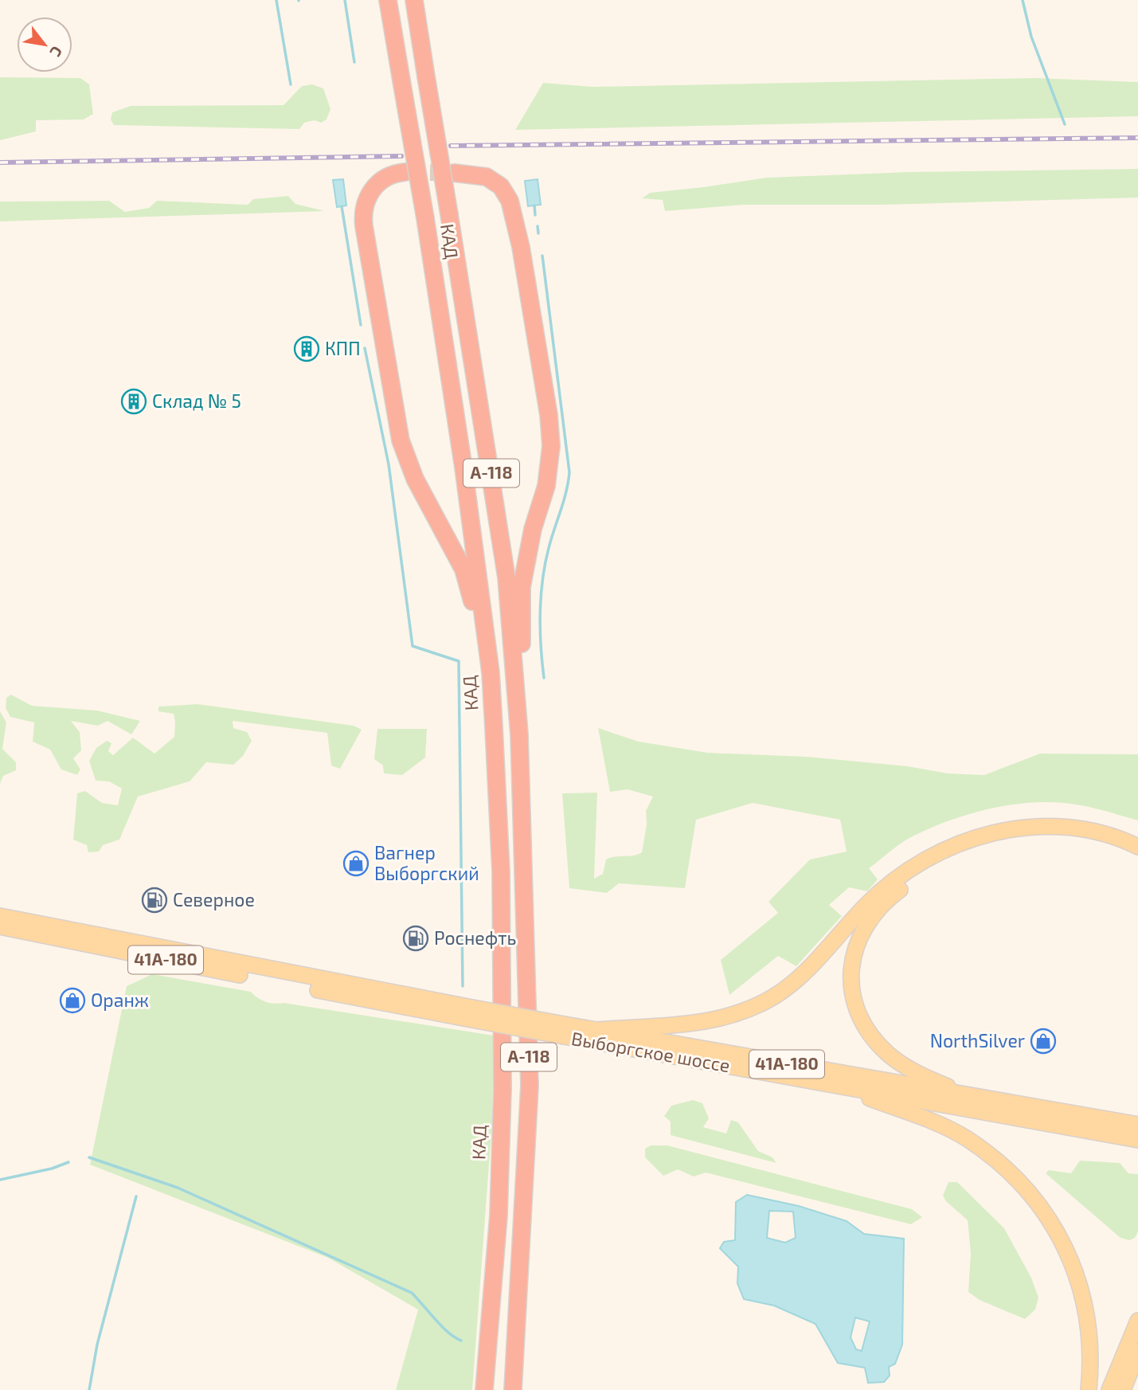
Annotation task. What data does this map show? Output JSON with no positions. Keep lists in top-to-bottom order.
{
  "streets": {
    "highway": ["КАД", "А-118"],
    "main road": ["41А-180", "Выборгское шоссе"]
  },
  "places": {
    "building": ["КПП", "Склад № 5"],
    "shop": ["Вагнер Выборгский", "Оранж", "NorthSilver"],
    "fuel station": ["Северное", "Роснефть"]
  },
  "north": "bottom right"
}
